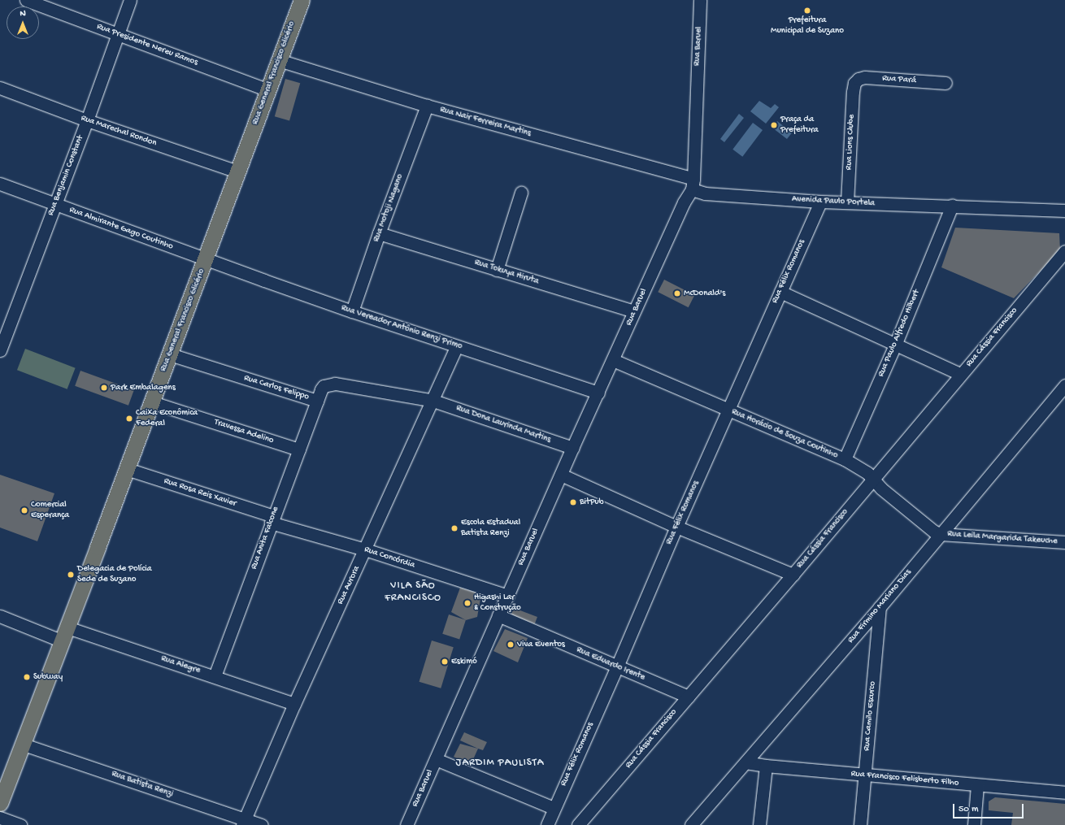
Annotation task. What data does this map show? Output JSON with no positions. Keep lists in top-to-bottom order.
{
  "streets": {
    "main road": ["Rua General Francisco Glicério"],
    "street": [
      "Rua Presidente Nereu Ramos",
      "Rua Baruel",
      "Rua Pará",
      "Rua Nair Ferreira Martins",
      "Rua Marechal Rondon",
      "Rua Lions Clube",
      "Rua Benjamin Constant",
      "Avenida Paulo Portela",
      "Rua Motoji Nagano",
      "Rua Almirante Gago Coutinho",
      "Rua Félix Romanos",
      "Rua Tokuya Hiruta",
      "Rua Vereador Antônio Renzi Primo",
      "Rua Paulo Alfredo Hilbert",
      "Rua Cássia Francisco",
      "Rua Carlos Felippo",
      "Rua Dona Laurinda Martins",
      "Travessa Adelino",
      "Rua Horácio de Souza Coutinho",
      "Rua Rosa Reis Xavier",
      "Rua Anita Falcone",
      "Rua Leila Margarida Takeuche",
      "Rua Concórdia",
      "Rua Aurora",
      "Rua Firmino Mariano Dias",
      "Rua Eduardo Irente",
      "Rua Alegre",
      "Rua Camilo Escurco",
      "Rua Francisco Felisberto Filho",
      "Rua Batista Renzi"
    ]
  },
  "crossings": [
    ["Rua Presidente Nereu Ramos", "Rua General Francisco Glicério"],
    ["Rua Presidente Nereu Ramos", "Rua Benjamin Constant"],
    ["Rua Baruel", "Rua Nair Ferreira Martins"],
    ["Rua Baruel", "Avenida Paulo Portela"],
    ["Rua Baruel", "Rua Tokuya Hiruta"],
    ["Rua Baruel", "Rua Vereador Antônio Renzi Primo"],
    ["Rua Baruel", "Rua Dona Laurinda Martins"],
    ["Rua Baruel", "Rua Horácio de Souza Coutinho"],
    ["Rua Baruel", "Rua Concórdia"],
    ["Rua Baruel", "Rua Eduardo Irente"],
    ["Rua General Francisco Glicério", "Rua Nair Ferreira Martins"],
    ["Rua General Francisco Glicério", "Rua Marechal Rondon"],
    ["Rua General Francisco Glicério", "Rua Almirante Gago Coutinho"],
    ["Rua General Francisco Glicério", "Rua Vereador Antônio Renzi Primo"],
    ["Rua General Francisco Glicério", "Rua Carlos Felippo"],
    ["Rua General Francisco Glicério", "Travessa Adelino"],
    ["Rua General Francisco Glicério", "Rua Rosa Reis Xavier"],
    ["Rua General Francisco Glicério", "Rua Alegre"],
    ["Rua General Francisco Glicério", "Rua Batista Renzi"],
    ["Rua Pará", "Rua Lions Clube"],
    ["Rua Nair Ferreira Martins", "Avenida Paulo Portela"],
    ["Rua Nair Ferreira Martins", "Rua Motoji Nagano"],
    ["Rua Marechal Rondon", "Rua Benjamin Constant"],
    ["Rua Lions Clube", "Avenida Paulo Portela"],
    ["Rua Benjamin Constant", "Rua Almirante Gago Coutinho"],
    ["Avenida Paulo Portela", "Rua Félix Romanos"],
    ["Avenida Paulo Portela", "Rua Paulo Alfredo Hilbert"],
    ["Rua Motoji Nagano", "Rua Tokuya Hiruta"],
    ["Rua Motoji Nagano", "Rua Vereador Antônio Renzi Primo"],
    ["Rua Almirante Gago Coutinho", "Rua Vereador Antônio Renzi Primo"],
    ["Rua Félix Romanos", "Rua Horácio de Souza Coutinho"],
    ["Rua Félix Romanos", "Rua Eduardo Irente"],
    ["Rua Vereador Antônio Renzi Primo", "Rua Aurora"],
    ["Rua Paulo Alfredo Hilbert", "Rua Horácio de Souza Coutinho"],
    ["Rua Cássia Francisco", "Rua Horácio de Souza Coutinho"],
    ["Rua Cássia Francisco", "Rua Eduardo Irente"],
    ["Rua Carlos Felippo", "Rua Dona Laurinda Martins"],
    ["Rua Carlos Felippo", "Rua Anita Falcone"],
    ["Rua Carlos Felippo", "Rua Aurora"],
    ["Rua Dona Laurinda Martins", "Rua Aurora"],
    ["Travessa Adelino", "Rua Anita Falcone"],
    ["Rua Horácio de Souza Coutinho", "Rua Leila Margarida Takeuche"],
    ["Rua Horácio de Souza Coutinho", "Rua Firmino Mariano Dias"],
    ["Rua Rosa Reis Xavier", "Rua Anita Falcone"],
    ["Rua Rosa Reis Xavier", "Rua Concórdia"],
    ["Rua Anita Falcone", "Rua Concórdia"],
    ["Rua Anita Falcone", "Rua Alegre"],
    ["Rua Leila Margarida Takeuche", "Rua Firmino Mariano Dias"],
    ["Rua Concórdia", "Rua Aurora"],
    ["Rua Aurora", "Rua Alegre"],
    ["Rua Aurora", "Rua Batista Renzi"],
    ["Rua Firmino Mariano Dias", "Rua Camilo Escurco"],
    ["Rua Firmino Mariano Dias", "Rua Francisco Felisberto Filho"],
    ["Rua Camilo Escurco", "Rua Francisco Felisberto Filho"]
  ],
  "districts": ["VILA SÃO FRANCISCO", "JARDIM PAULISTA"],
  "places": [
    "Prefeitura Municipal de Suzano",
    "Praça da Prefeitura",
    "McDonald's",
    "Park Embalagens",
    "Caixa Econômica Federal",
    "BitPub",
    "Comercial Esperança",
    "Escola Estadual Batista Renzi",
    "Delegacia de Polícia Sede de Suzano",
    "Higashi Lar & Construção",
    "Viva Eventos",
    "Eskimó",
    "Subway"
  ],
  "scale_bar": "50 m",
  "north": "top"
}
